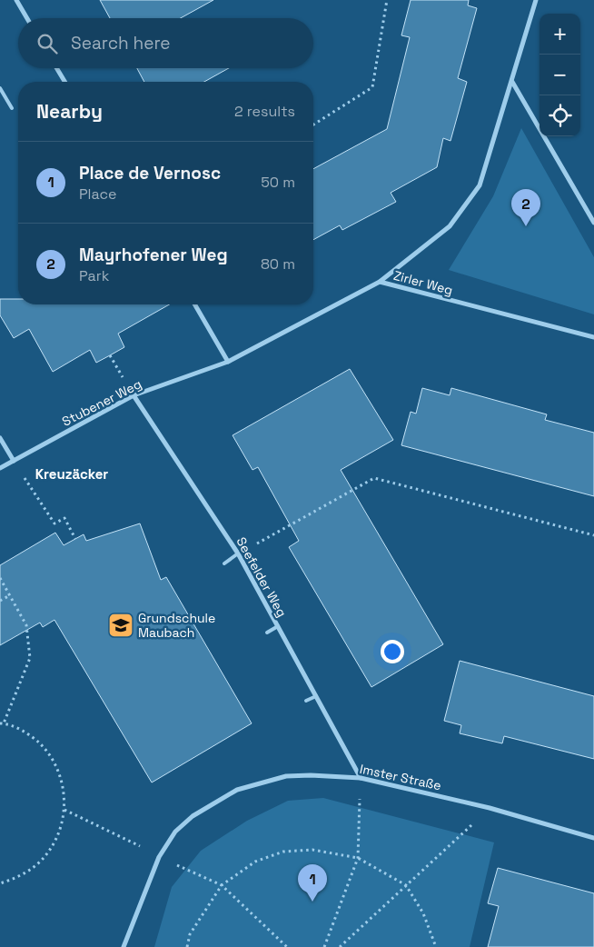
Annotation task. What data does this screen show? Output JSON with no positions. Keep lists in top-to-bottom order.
{
  "streets": {
    "street": [
      "Zirler Weg",
      "Stubener Weg",
      "Seefelder Weg",
      "Imster Straße"
    ]
  },
  "crossings": [
    ["Zirler Weg", "Stubener Weg"],
    ["Stubener Weg", "Seefelder Weg"],
    ["Seefelder Weg", "Imster Straße"]
  ],
  "districts": ["Kreuzäcker"],
  "places": {
    "school or university": ["Grundschule Maubach"]
  },
  "page": {
    "map_buttons": ["+", "−"],
    "search": "Search here",
    "heading": ["Nearby", "2 results"],
    "list": [
      {
        "mark": "1",
        "name": "Place de Vernosc",
        "note": "Place",
        "value": "50 m"
      },
      {
        "mark": "2",
        "name": "Mayrhofener Weg",
        "note": "Park",
        "value": "80 m"
      }
    ],
    "pins": ["2", "1"]
  }
}
